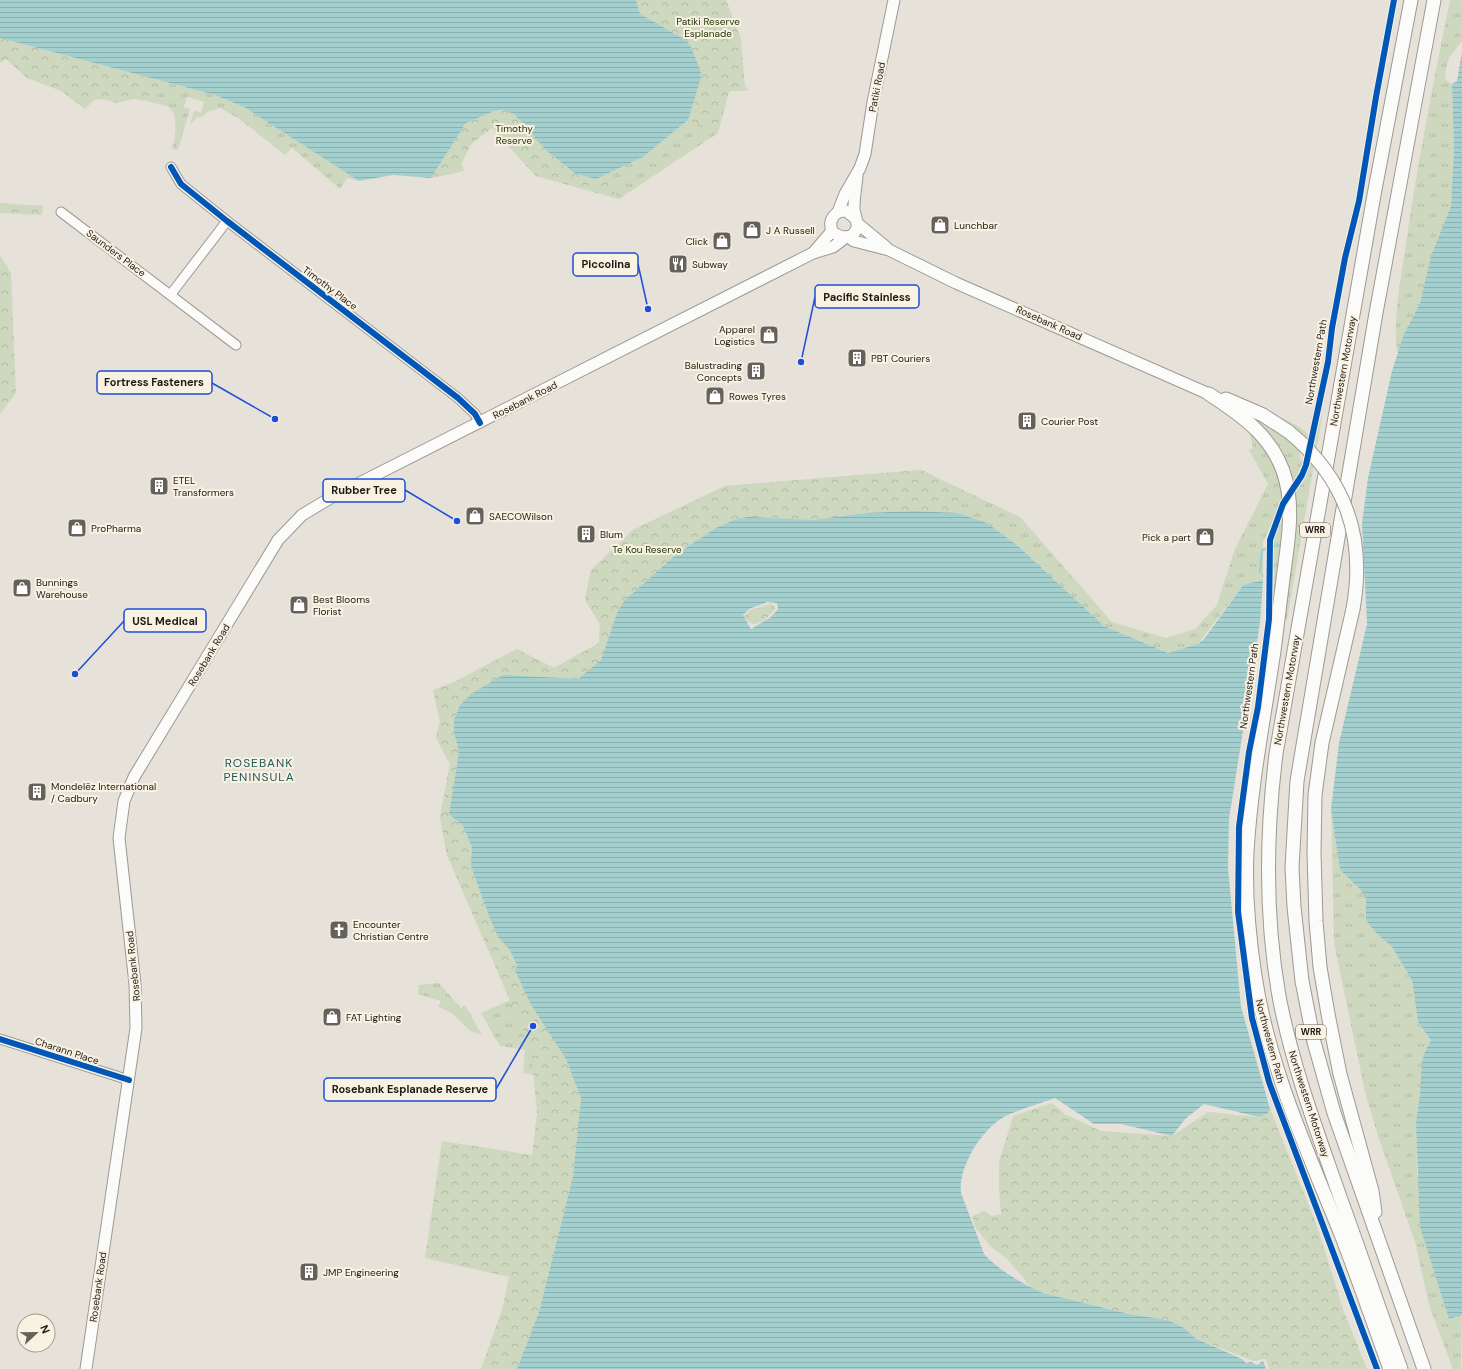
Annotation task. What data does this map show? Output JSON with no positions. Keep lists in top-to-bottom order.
{
  "streets": {
    "highway": ["Northwestern Motorway", "WRR"],
    "main road": ["Patiki Road", "Rosebank Road"],
    "street": ["Saunders Place", "Timothy Place", "Charann Place"],
    "cycle path": ["Northwestern Path"]
  },
  "crossings": [
    ["Patiki Road", "Rosebank Road"],
    ["Timothy Place", "Rosebank Road"],
    ["Rosebank Road", "Charann Place"]
  ],
  "districts": ["ROSEBANK PENINSULA"],
  "parks": ["Patiki Reserve Esplanade", "Timothy Reserve", "Te Kou Reserve"],
  "places": {
    "shop": [
      "Lunchbar",
      "J A Russell",
      "Click",
      "Apparel Logistics",
      "Rowes Tyres",
      "SAECOWilson",
      "ProPharma",
      "Pick a part",
      "Bunnings Warehouse",
      "Best Blooms Florist",
      "FAT Lighting"
    ],
    "restaurant": ["Subway"],
    "other": [
      "Piccolina",
      "Pacific Stainless",
      "Fortress Fasteners",
      "Rubber Tree",
      "USL Medical",
      "Rosebank Esplanade Reserve"
    ],
    "building": [
      "PBT Couriers",
      "Balustrading Concepts",
      "Courier Post",
      "ETEL Transformers",
      "Blum",
      "Mondelēz International / Cadbury",
      "JMP Engineering"
    ],
    "church": ["Encounter Christian Centre"]
  },
  "north": "right"
}
